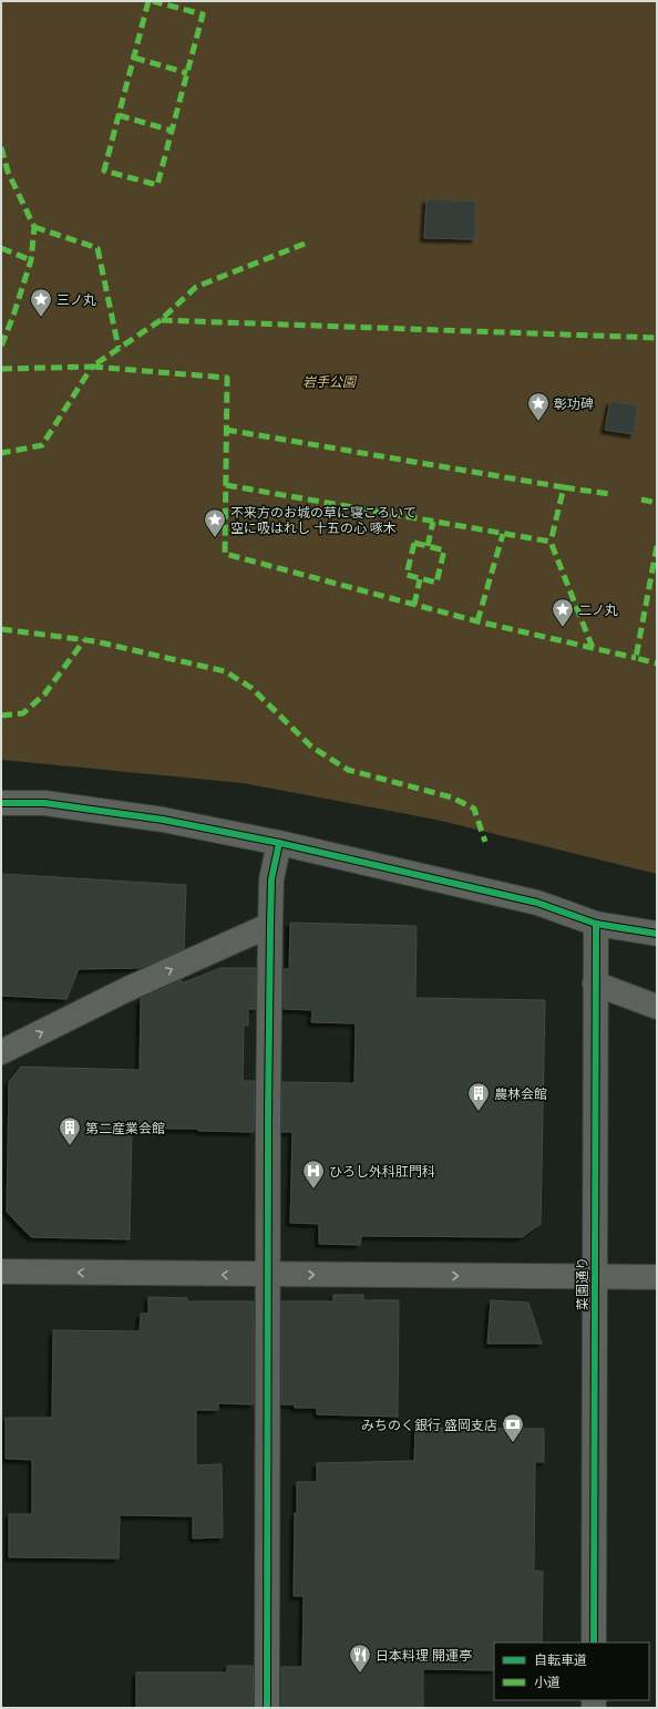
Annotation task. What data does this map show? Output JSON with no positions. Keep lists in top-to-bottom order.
{
  "streets": {
    "street": ["菜園通り"]
  },
  "parks": ["岩手公園"],
  "places": {
    "place": [
      "三ノ丸",
      "彰功碑",
      "不来方のお城の草に寝ころいて 空に吸はれし 十五の心 啄木",
      "二ノ丸"
    ],
    "building": ["農林会館", "第二産業会館"],
    "hospital": ["ひろし外科肛門科"],
    "bank": ["みちのく銀行 盛岡支店"],
    "restaurant": ["日本料理 開運亭"]
  },
  "legend": ["自転車道", "小道"]
}
